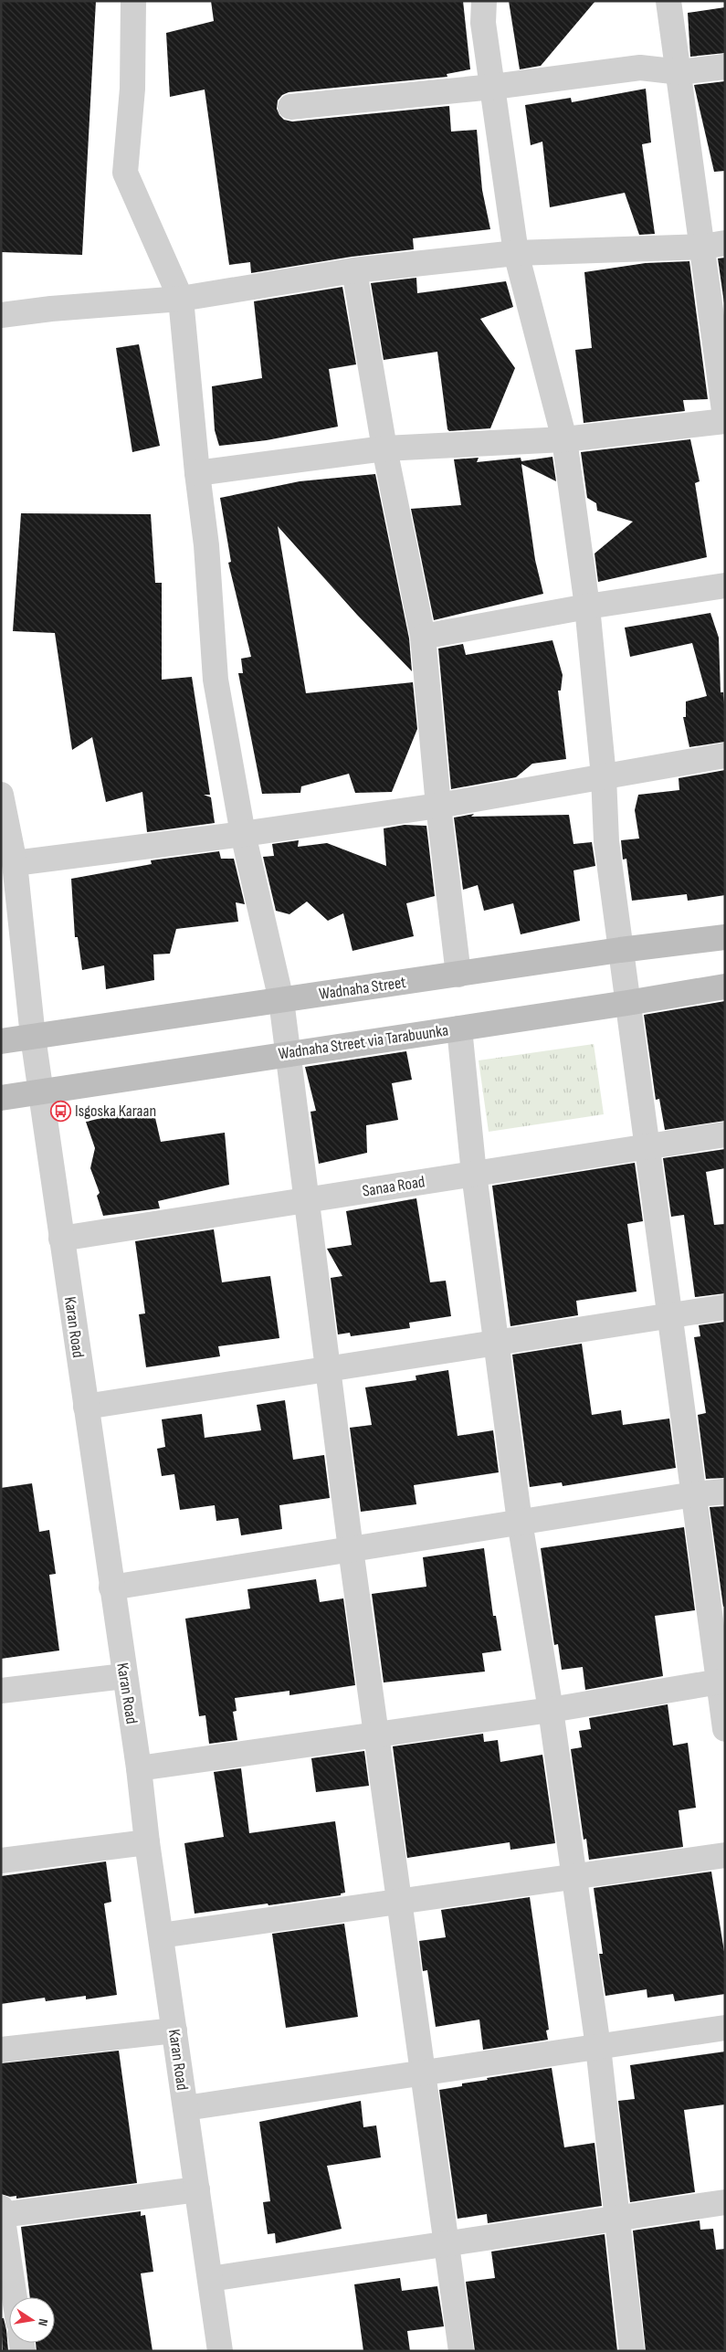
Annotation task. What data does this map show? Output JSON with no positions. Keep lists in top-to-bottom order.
{
  "streets": {
    "main road": ["Wadnaha Street", "Wadnaha Street via Tarabuunka"],
    "street": ["Sanaa Road", "Karan Road"]
  },
  "crossings": [
    ["Wadnaha Street", "Karan Road"],
    ["Wadnaha Street via Tarabuunka", "Karan Road"],
    ["Sanaa Road", "Karan Road"]
  ],
  "places": {
    "bus stop": ["Isgoska Karaan"]
  },
  "north": "right"
}
